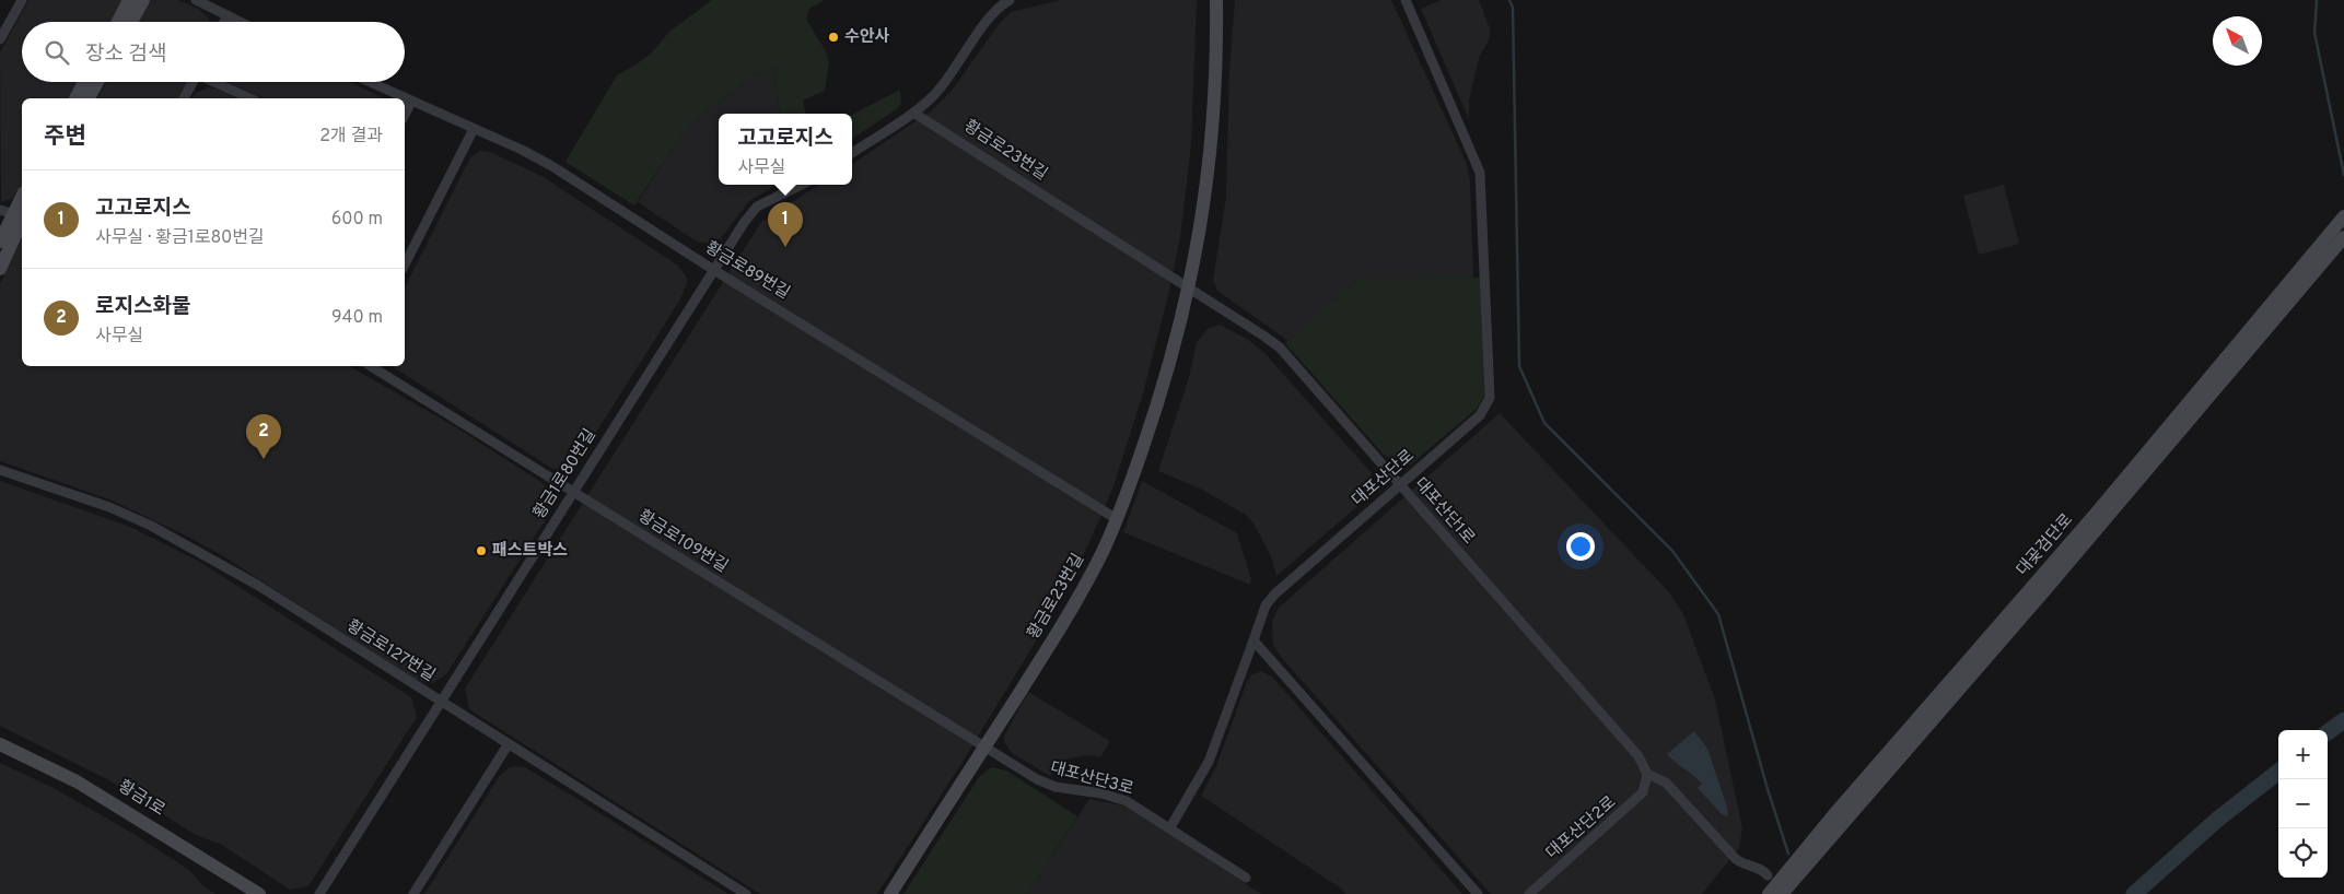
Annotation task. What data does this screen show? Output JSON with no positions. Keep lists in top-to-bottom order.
{
  "streets": {
    "main road": ["황금로23번길", "대곶검단로", "황금1로"],
    "street": [
      "황금로89번길",
      "황금1로80번길",
      "대포산단로",
      "대포산단1로",
      "황금로109번길",
      "황금로127번길",
      "대포산단3로",
      "대포산단2로"
    ]
  },
  "crossings": [
    ["황금로23번길", "황금로89번길"],
    ["황금로23번길", "대포산단1로"],
    ["황금로23번길", "황금로109번길"],
    ["황금로23번길", "대포산단3로"],
    ["황금로89번길", "황금1로80번길"],
    ["황금1로80번길", "황금로109번길"],
    ["황금1로80번길", "황금로127번길"],
    ["대포산단로", "대포산단1로"],
    ["대포산단로", "대포산단3로"],
    ["대포산단1로", "대포산단2로"],
    ["황금로109번길", "대포산단3로"]
  ],
  "places": ["수안사", "패스트박스"],
  "north": "top left",
  "page": {
    "search": "장소 검색",
    "heading": ["주변", "2개 결과"],
    "popup": ["고고로지스", "사무실"],
    "list": [
      {
        "mark": "1",
        "name": "고고로지스",
        "note": "사무실 · 황금1로80번길",
        "value": "600 m"
      },
      {
        "mark": "2",
        "name": "로지스화물",
        "note": "사무실",
        "value": "940 m"
      }
    ],
    "pins": ["1", "2"],
    "map_buttons": ["+", "−"]
  }
}
